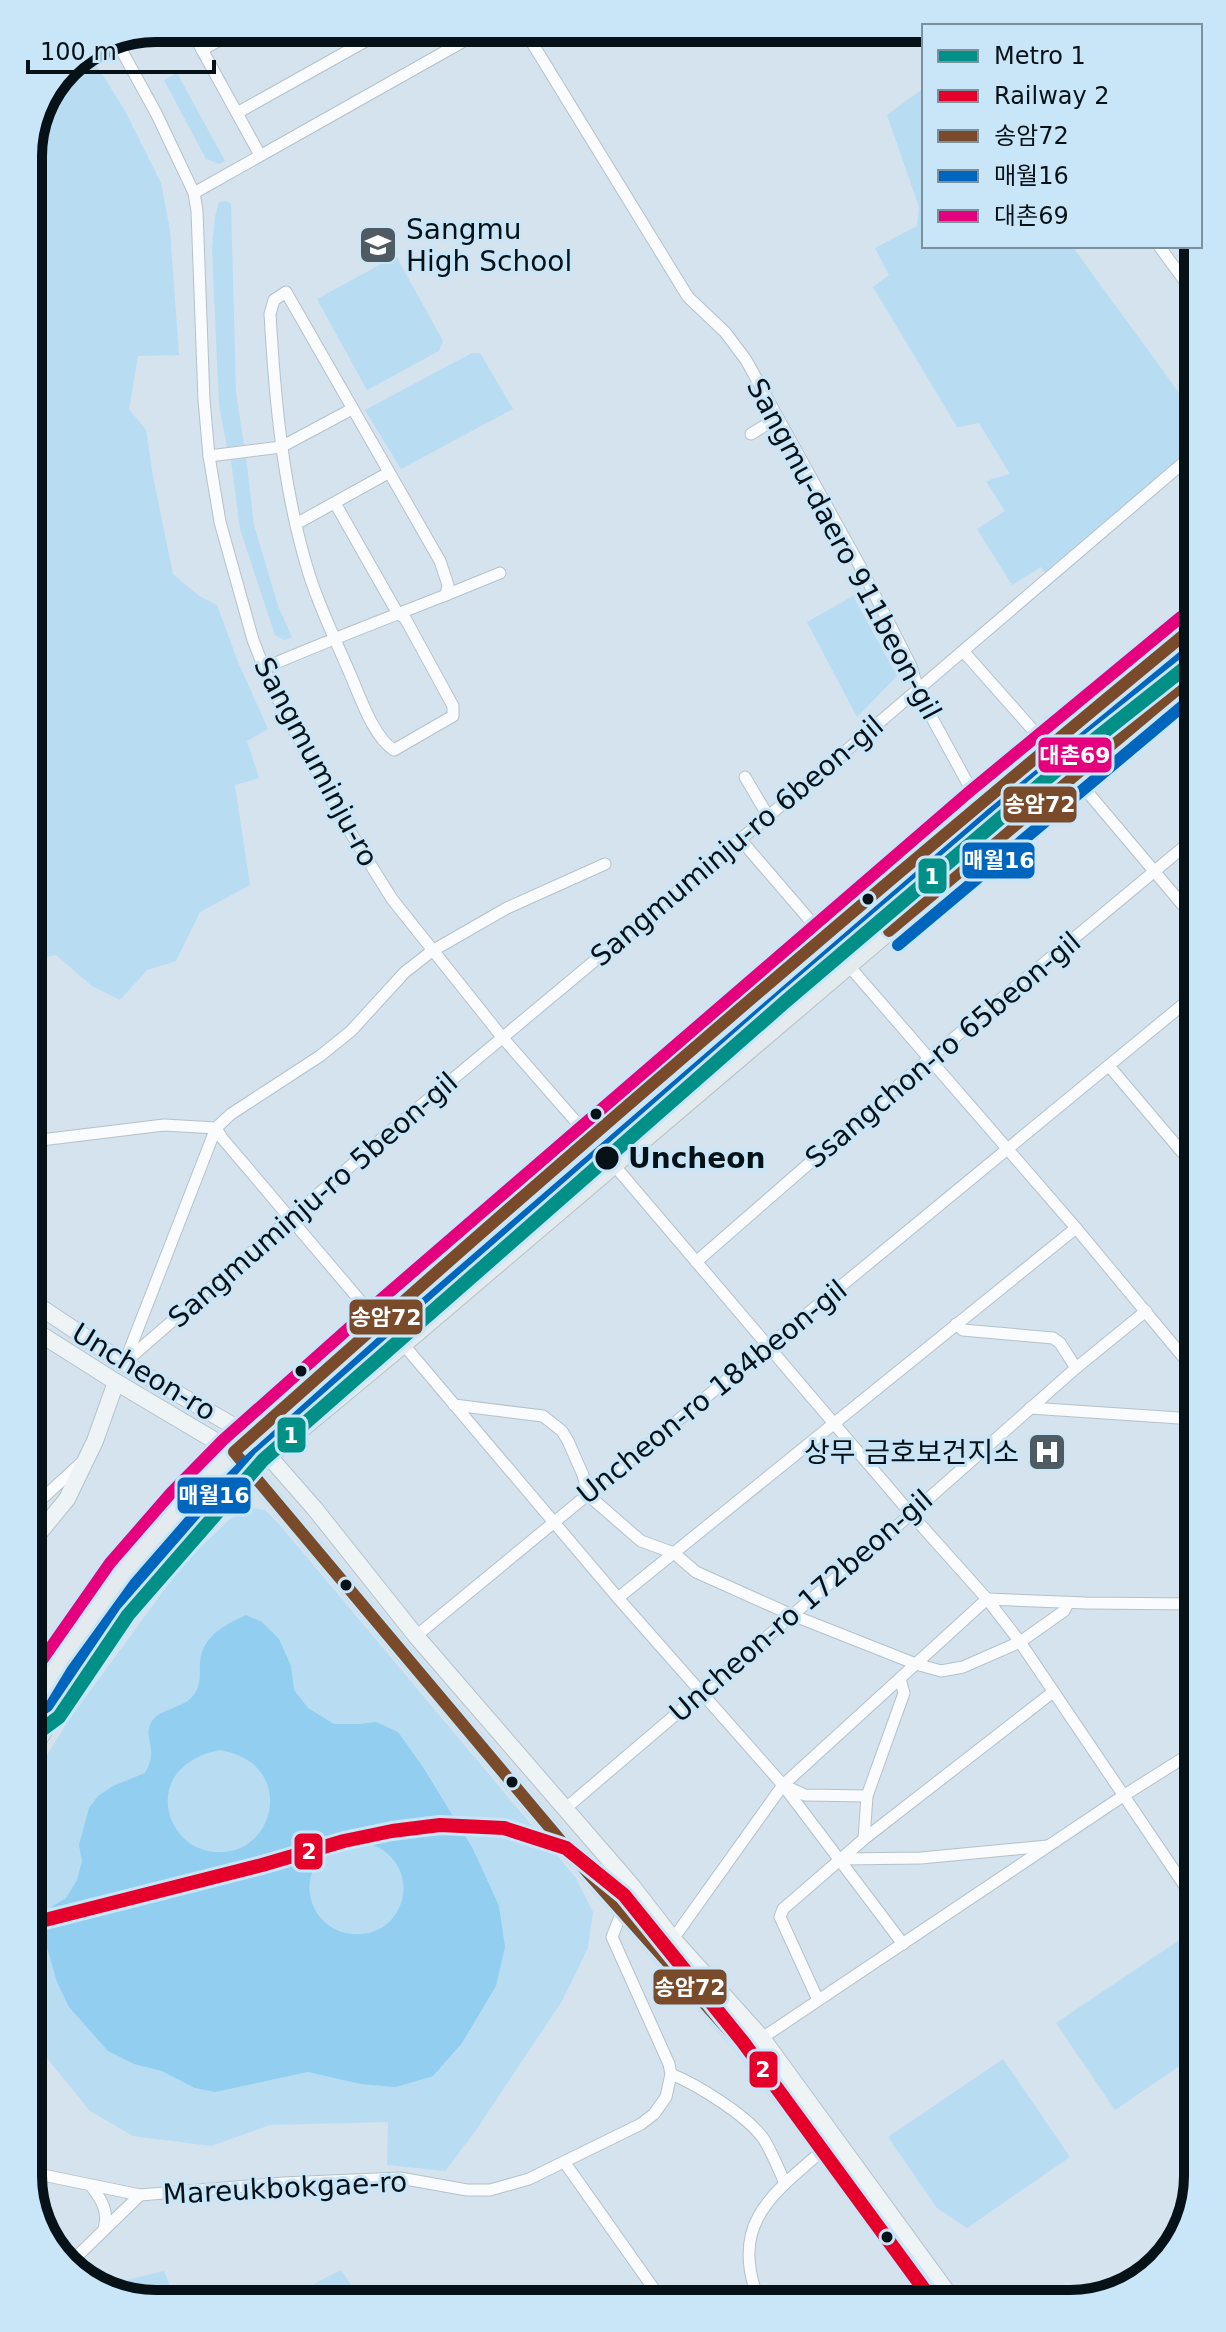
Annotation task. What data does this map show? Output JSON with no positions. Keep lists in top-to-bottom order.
{
  "streets": {
    "street": [
      "Sangmu-daero 911beon-gil",
      "Sangmuminju-ro",
      "Sangmuminju-ro 6beon-gil",
      "Ssangchon-ro 65beon-gil",
      "Sangmuminju-ro 5beon-gil",
      "Uncheon-ro",
      "Uncheon-ro 184beon-gil",
      "Uncheon-ro 172beon-gil",
      "Mareukbokgae-ro"
    ]
  },
  "crossings": [
    ["Sangmu-daero 911beon-gil", "Sangmuminju-ro 6beon-gil"],
    ["Sangmuminju-ro", "Sangmuminju-ro 6beon-gil"],
    ["Sangmuminju-ro", "Sangmuminju-ro 5beon-gil"],
    ["Sangmuminju-ro 6beon-gil", "Sangmuminju-ro 5beon-gil"],
    ["Sangmuminju-ro 5beon-gil", "Uncheon-ro"],
    ["Uncheon-ro", "Uncheon-ro 184beon-gil"],
    ["Uncheon-ro", "Uncheon-ro 172beon-gil"]
  ],
  "places": {
    "school or university": ["Sangmu High School"],
    "other": ["Uncheon"],
    "hospital": ["상무 금호보건지소"]
  },
  "lines": [
    "transit line 대촌69",
    "transit line 송암72",
    "transit line 매월16",
    "metro line 1",
    "rail line 2"
  ],
  "legend": [
    "Metro 1",
    "Railway 2",
    "송암72",
    "매월16",
    "대촌69"
  ],
  "scale_bar": "100 m"
}
